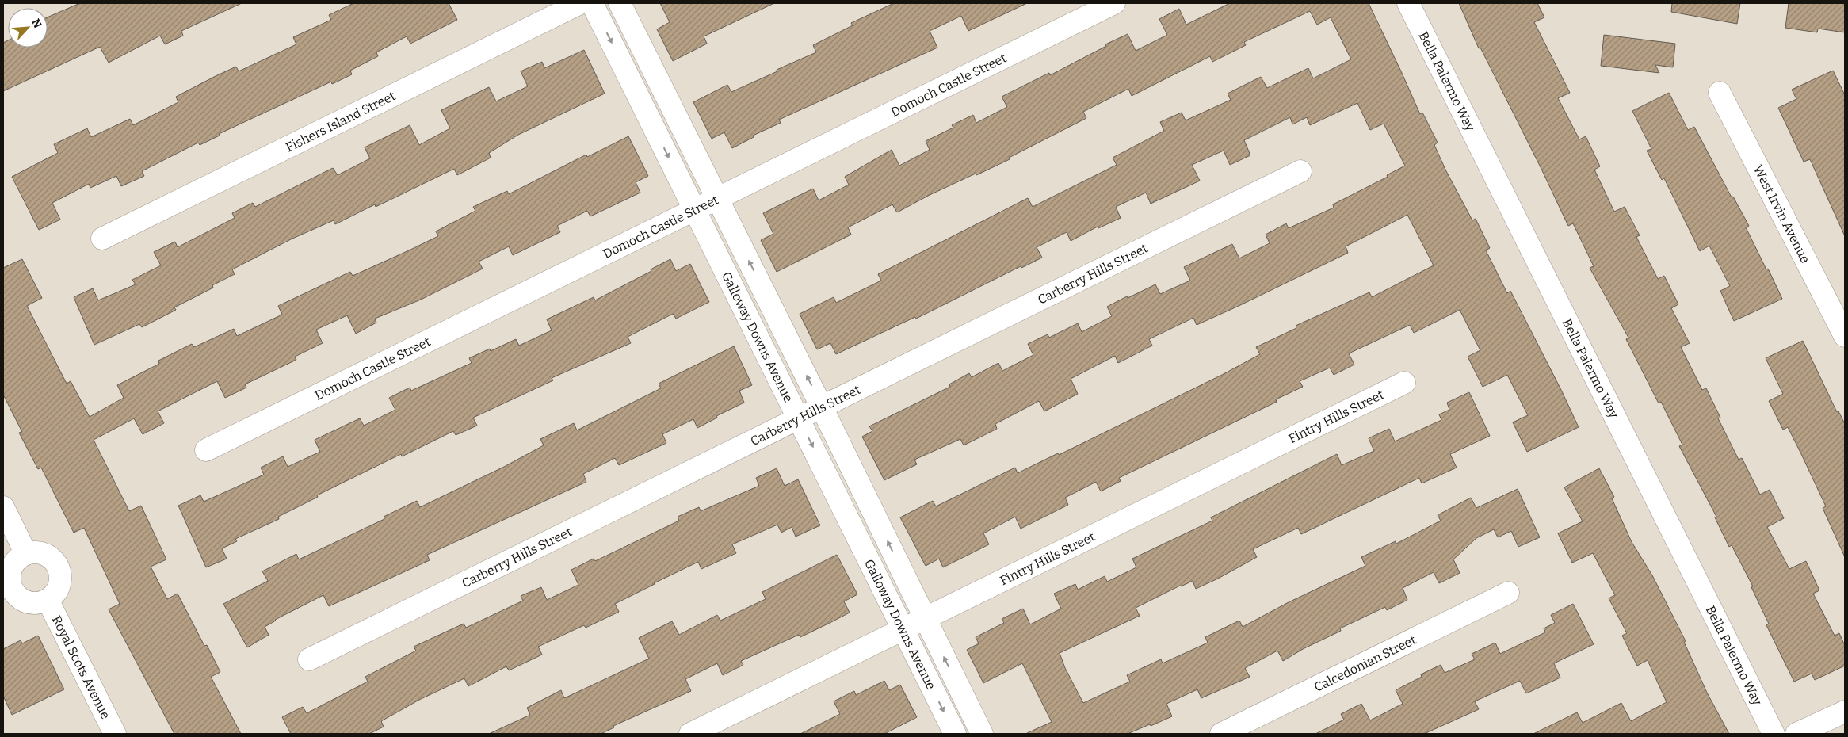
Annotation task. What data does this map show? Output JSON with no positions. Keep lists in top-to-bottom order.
{
  "streets": {
    "street": [
      "Bella Palermo Way",
      "Domoch Castle Street",
      "Fishers Island Street",
      "West Irvin Avenue",
      "Carberry Hills Street",
      "Galloway Downs Avenue",
      "Fintry Hills Street",
      "Calcedonian Street",
      "Royal Scots Avenue"
    ]
  },
  "crossings": [
    ["Domoch Castle Street", "Galloway Downs Avenue"],
    ["Carberry Hills Street", "Galloway Downs Avenue"],
    ["Galloway Downs Avenue", "Fintry Hills Street"]
  ],
  "north": "top right"
}
